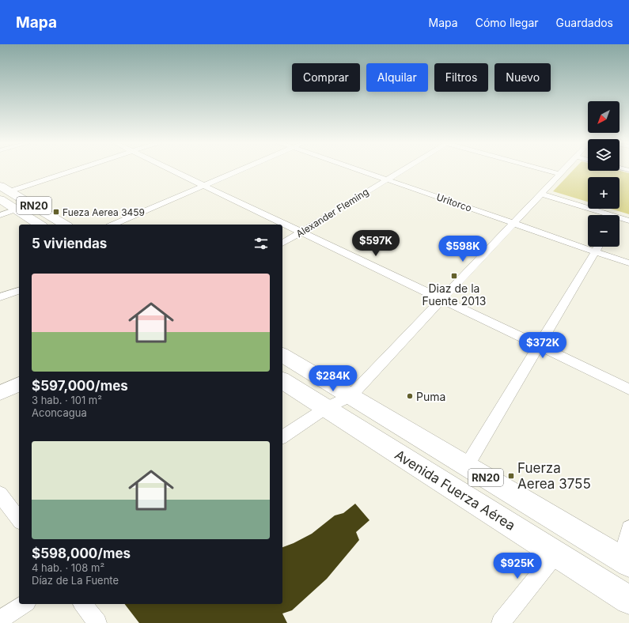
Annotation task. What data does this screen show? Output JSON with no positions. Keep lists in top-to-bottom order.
{
  "streets": {
    "main road": ["RN20", "Avenida Fuerza Aérea"],
    "street": ["Uritorco", "Alexander Fleming"]
  },
  "crossings": [
    ["Uritorco", "Alexander Fleming"]
  ],
  "places": {
    "transit": ["Fueza Aerea 3459", "Diaz de la Fuente 2013", "Fuerza Aerea 3755"],
    "other": ["Puma"]
  },
  "north": "bottom left",
  "page": {
    "header": "Mapa",
    "nav": ["Mapa", "Cómo llegar", "Guardados"],
    "chip": [
      "Comprar",
      "Alquilar",
      "Filtros",
      "Nuevo"
    ],
    "map_buttons": ["+", "−"],
    "heading": "5 viviendas",
    "price": [
      "$597K",
      "$598K",
      "$372K",
      "$284K",
      "$925K"
    ],
    "list": [
      {
        "name": "$597,000/mes",
        "note": "3 hab. · 101 m² · Aconcagua"
      },
      {
        "name": "$598,000/mes",
        "note": "4 hab. · 108 m² · Díaz de La Fuente"
      }
    ]
  }
}
